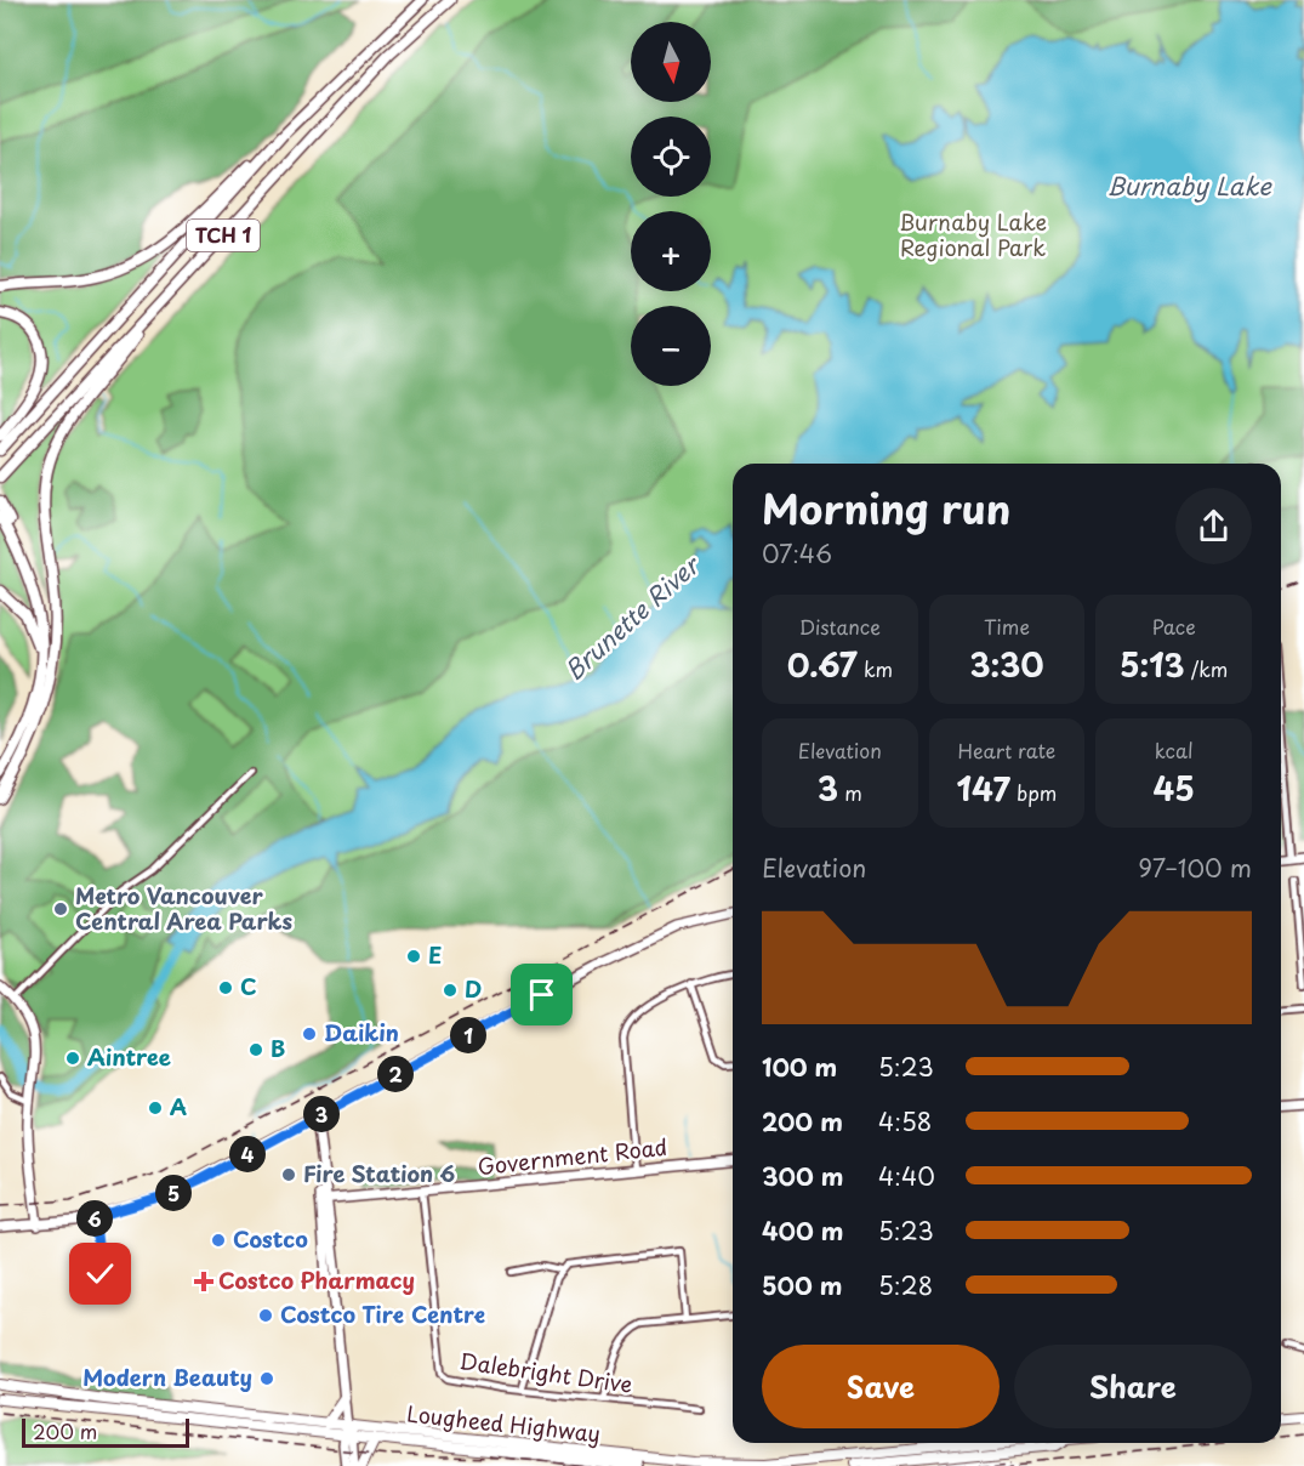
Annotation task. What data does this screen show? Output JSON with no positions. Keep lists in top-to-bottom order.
{
  "streets": {
    "highway": ["TCH 1"],
    "main road": ["Lougheed Highway"],
    "street": ["Government Road", "Dalebright Drive"]
  },
  "crossings": [
    ["Government Road", "Dalebright Drive"]
  ],
  "water": ["Burnaby Lake", "Brunette River"],
  "parks": ["Burnaby Lake Regional Park"],
  "places": {
    "other": [
      "Metro Vancouver Central Area Parks",
      "E",
      "C",
      "D",
      "Daikin",
      "B",
      "Aintree",
      "A",
      "Fire Station 6",
      "Costco",
      "Costco Tire Centre",
      "Modern Beauty"
    ],
    "health": ["Costco Pharmacy"]
  },
  "scale_bar": "200 m",
  "north": "bottom",
  "page": {
    "map_buttons": ["+", "−"],
    "heading": ["Morning run", "07:46"],
    "stats": [
      ["Distance", "0.67 km"],
      ["Time", "3:30"],
      ["Pace", "5:13 /km"],
      ["Elevation", "3 m"],
      ["Heart rate", "147 bpm"],
      ["kcal", "45"]
    ],
    "chart": ["Elevation", "97–100 m"],
    "pins": [
      "1",
      "2",
      "3",
      "4",
      "5",
      "6"
    ],
    "list": [
      {
        "name": "100 m",
        "note": "5:23"
      },
      {
        "name": "200 m",
        "note": "4:58"
      },
      {
        "name": "300 m",
        "note": "4:40"
      },
      {
        "name": "400 m",
        "note": "5:23"
      },
      {
        "name": "500 m",
        "note": "5:28"
      }
    ],
    "buttons": ["Save", "Share"],
    "scale": "200 m"
  }
}
